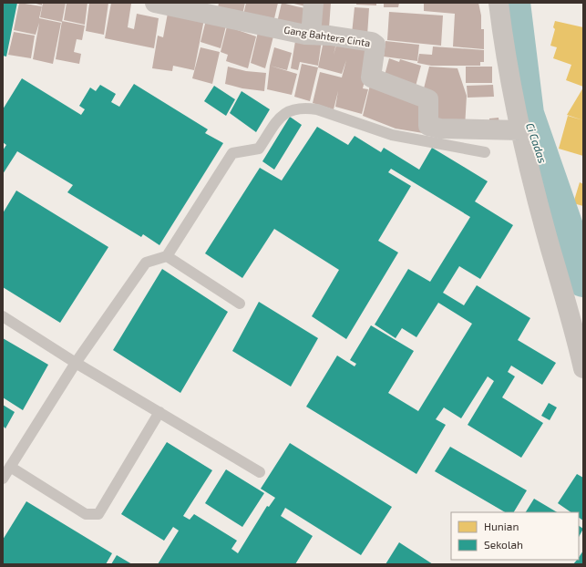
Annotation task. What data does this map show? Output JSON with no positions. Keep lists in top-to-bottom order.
{
  "streets": {
    "street": ["Gang Bahtera Cinta"]
  },
  "water": ["Ci Cadas"],
  "legend": ["Hunian", "Sekolah"]
}
